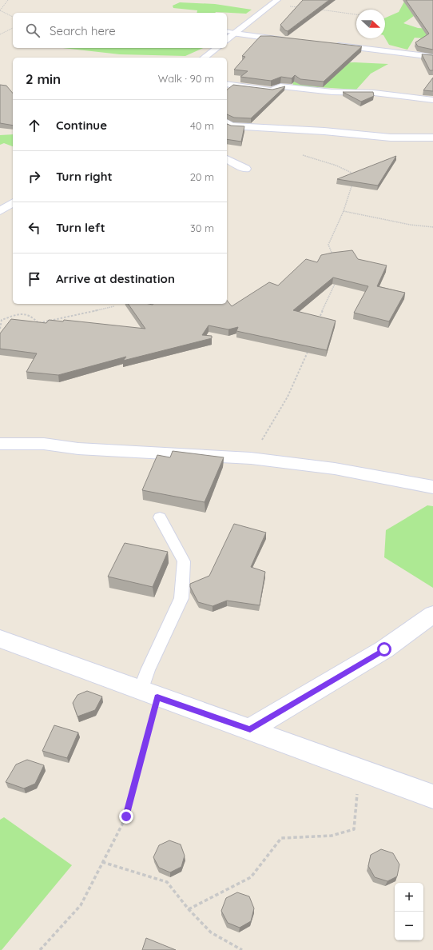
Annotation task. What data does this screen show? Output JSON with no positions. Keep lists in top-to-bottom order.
{
  "north": "right",
  "page": {
    "search": "Search here",
    "heading": ["2 min", "Walk · 90 m"],
    "list": [
      ["Continue", "40 m"],
      ["Turn right", "20 m"],
      ["Turn left", "30 m"],
      "Arrive at destination"
    ],
    "map_buttons": ["+", "−"]
  }
}
